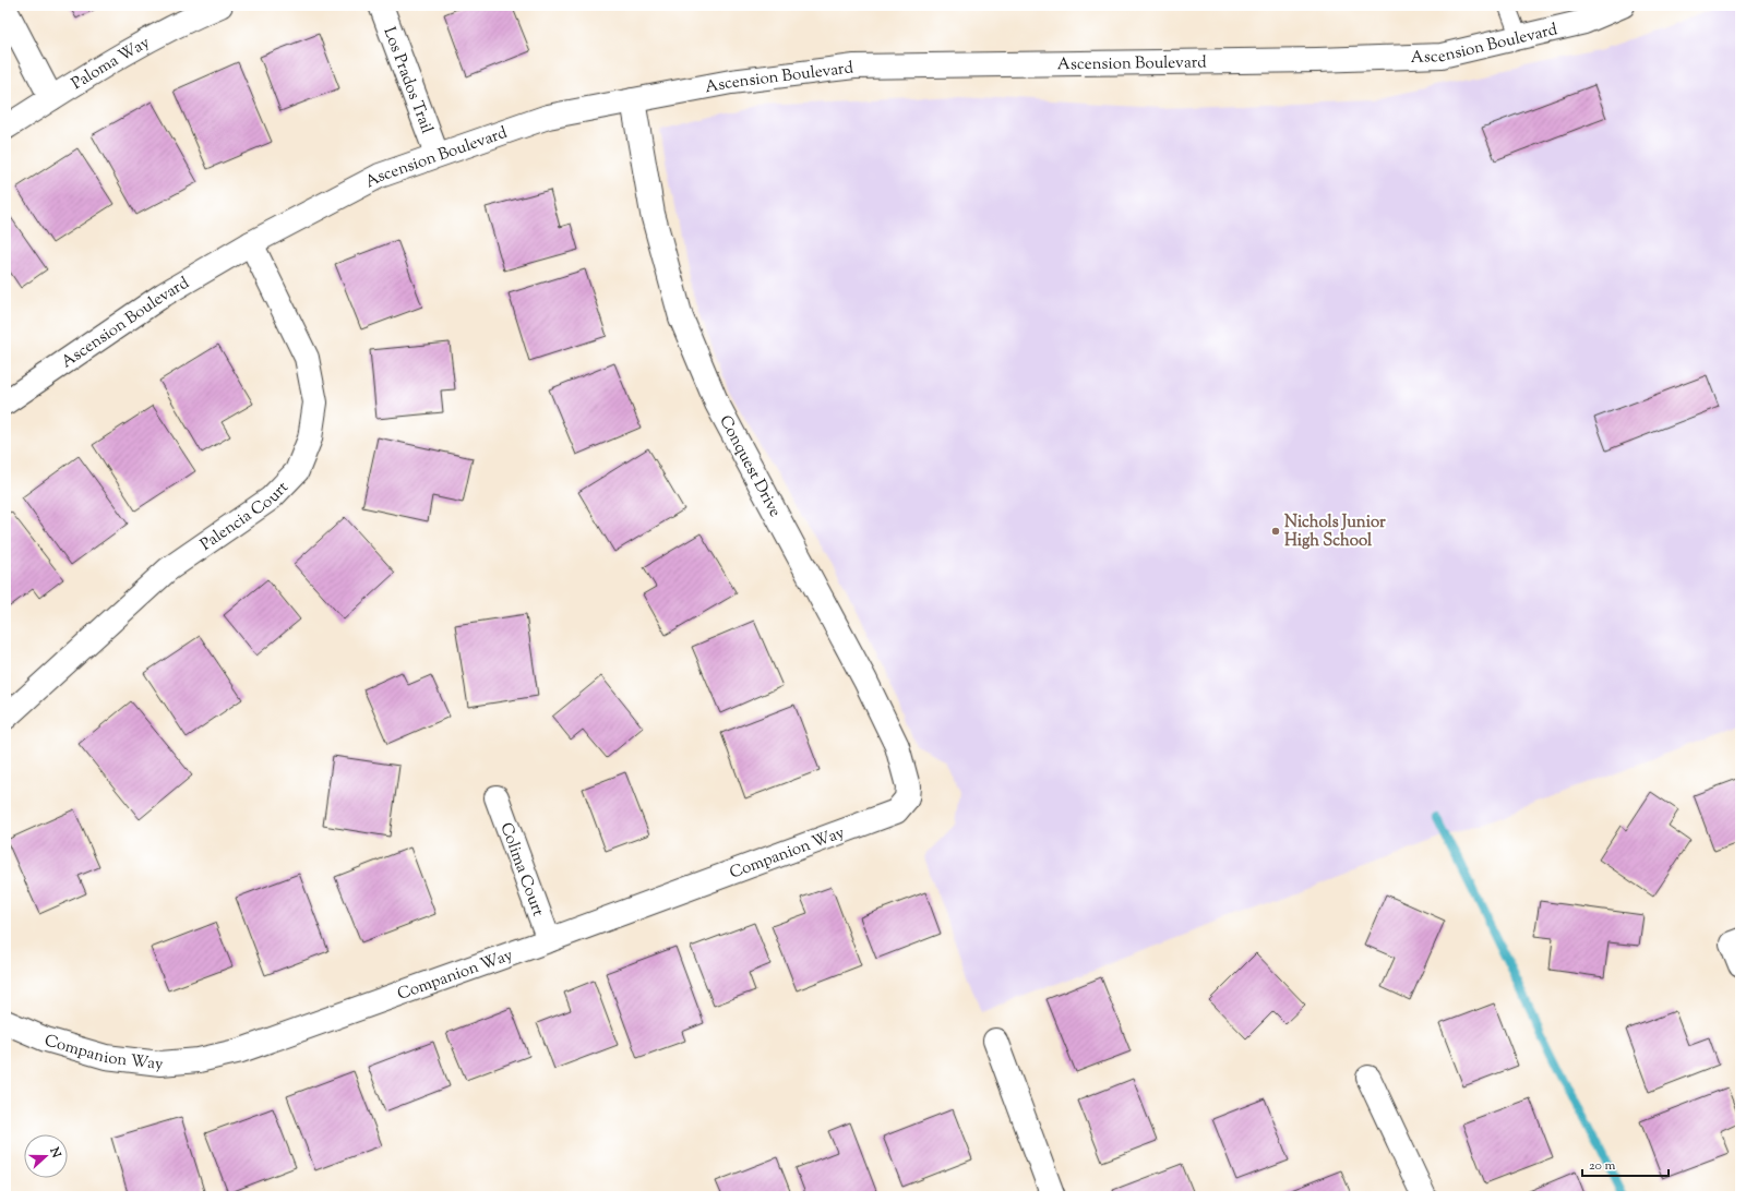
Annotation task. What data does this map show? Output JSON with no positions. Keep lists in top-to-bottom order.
{
  "streets": {
    "street": [
      "Ascension Boulevard",
      "Paloma Way",
      "Los Prados Trail",
      "Conquest Drive",
      "Palencia Court",
      "Companion Way",
      "Colima Court"
    ]
  },
  "crossings": [
    ["Ascension Boulevard", "Los Prados Trail"],
    ["Ascension Boulevard", "Conquest Drive"],
    ["Ascension Boulevard", "Palencia Court"],
    ["Conquest Drive", "Companion Way"],
    ["Companion Way", "Colima Court"]
  ],
  "places": ["Nichols Junior High School"],
  "scale_bar": "20 m",
  "north": "right"
}
